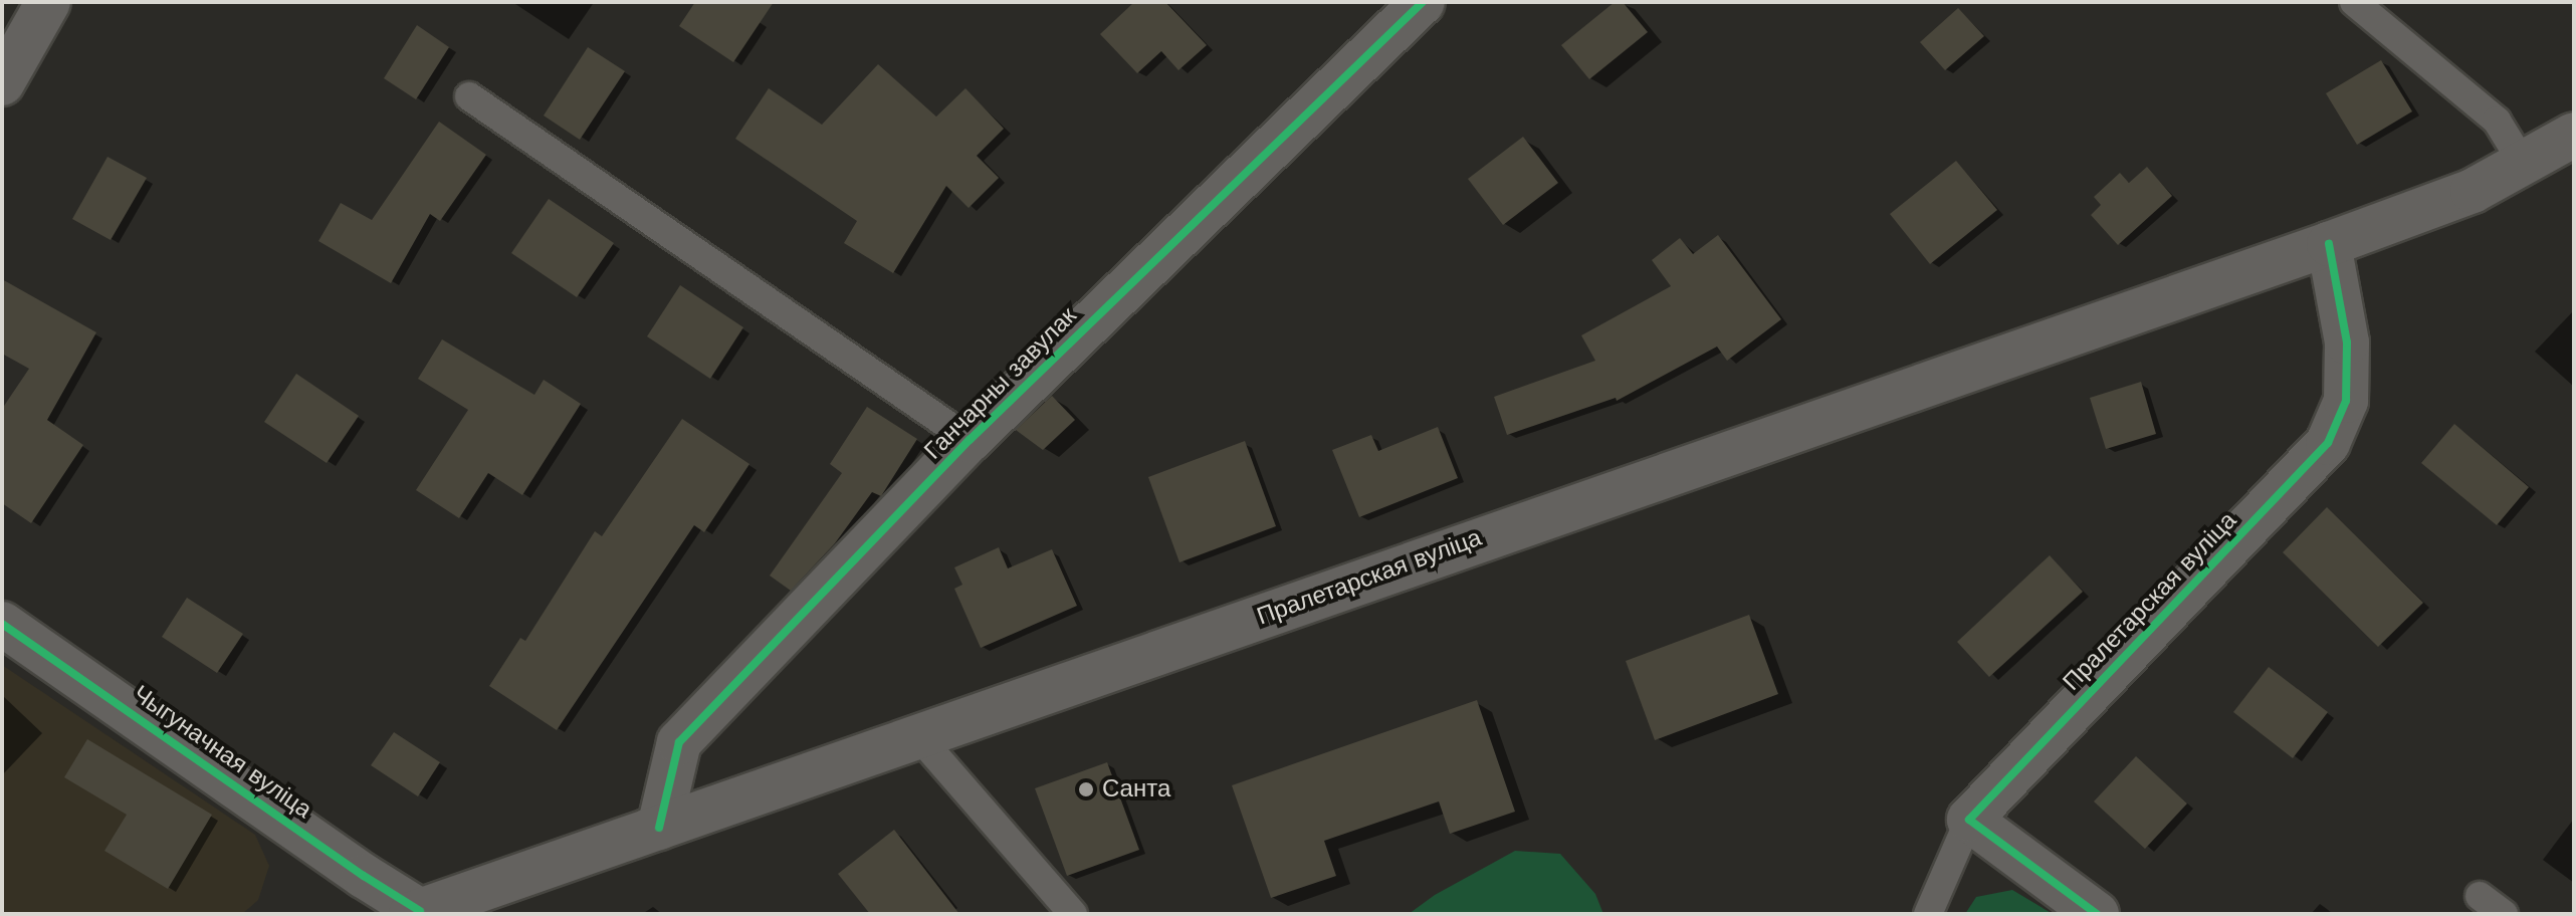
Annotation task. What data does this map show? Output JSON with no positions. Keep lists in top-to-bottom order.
{
  "streets": {
    "street": ["Ганчарны завулак", "Пралетарская вуліца", "Чыгуначная вуліца"]
  },
  "crossings": [
    ["Ганчарны завулак", "Пралетарская вуліца"],
    ["Пралетарская вуліца", "Чыгуначная вуліца"]
  ],
  "places": ["Санта"]
}
